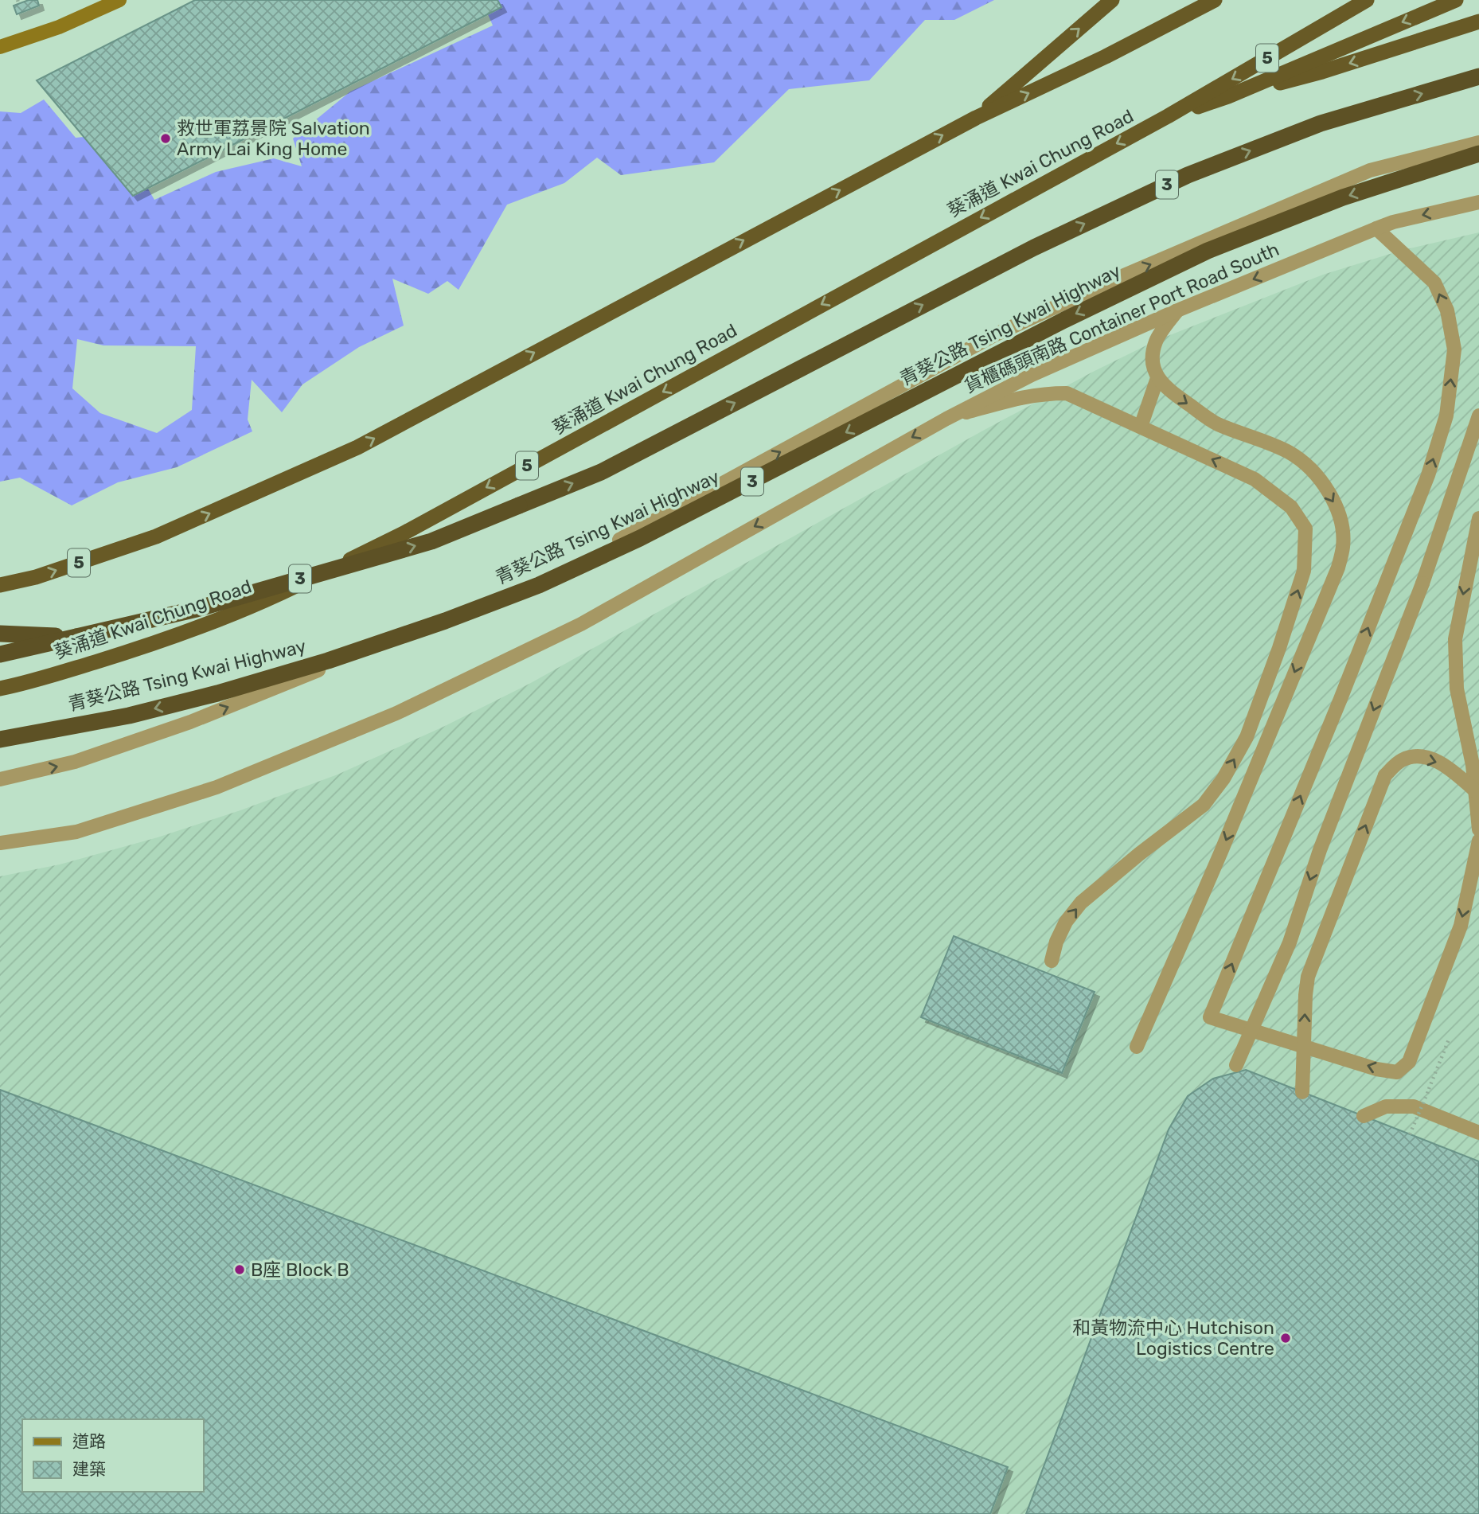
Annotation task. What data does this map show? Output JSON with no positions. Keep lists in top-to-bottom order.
{
  "streets": {
    "highway": [
      "5",
      "葵涌道 Kwai Chung Road",
      "3",
      "青葵公路 Tsing Kwai Highway"
    ],
    "street": ["貨櫃碼頭南路 Container Port Road South"]
  },
  "places": ["救世軍荔景院 Salvation Army Lai King Home", "B座 Block B", "和黃物流中心 Hutchison Logistics Centre"],
  "legend": ["道路", "建築"]
}
